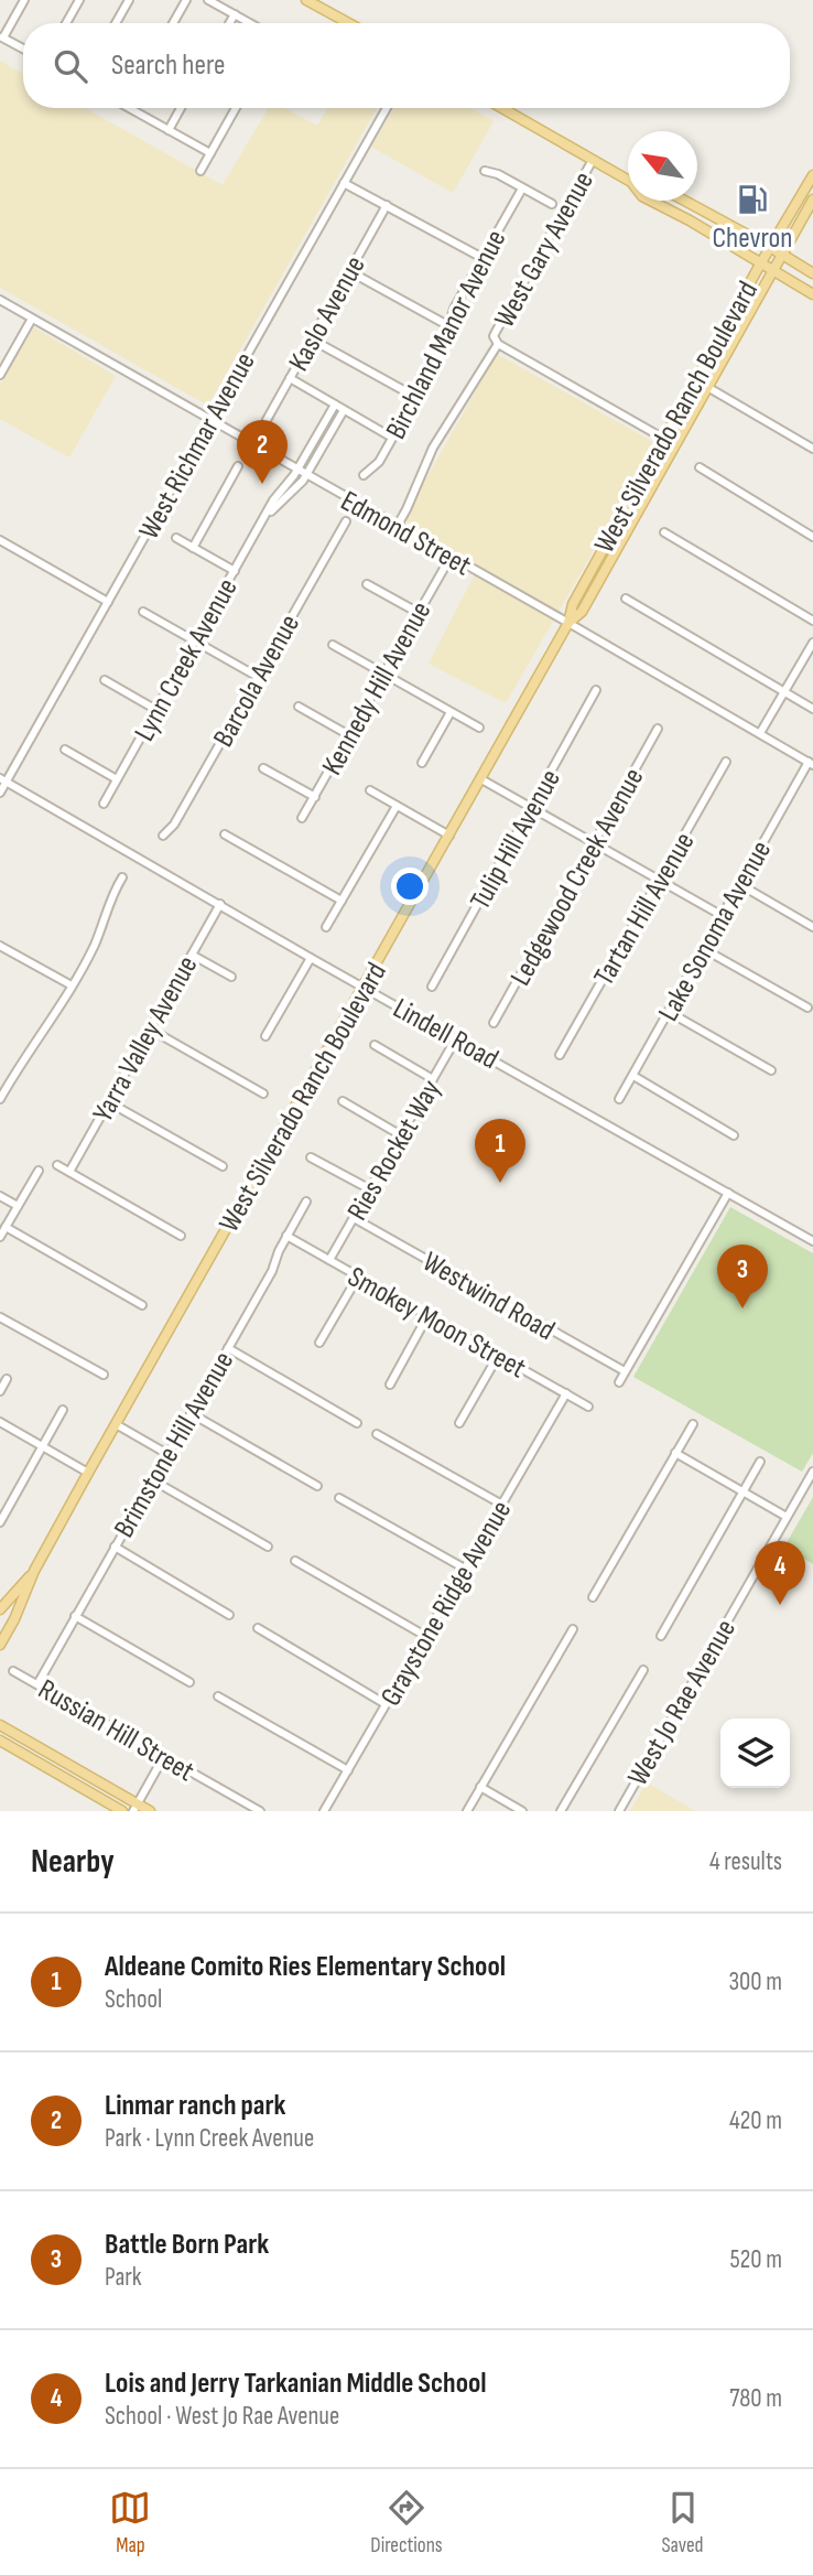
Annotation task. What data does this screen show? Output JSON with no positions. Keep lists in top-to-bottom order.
{
  "streets": {
    "main road": ["West Silverado Ranch Boulevard"],
    "street": [
      "West Gary Avenue",
      "Kaslo Avenue",
      "Birchland Manor Avenue",
      "West Richmar Avenue",
      "Edmond Street",
      "Lynn Creek Avenue",
      "Barcola Avenue",
      "Kennedy Hill Avenue",
      "Tulip Hill Avenue",
      "Ledgewood Creek Avenue",
      "Tartan Hill Avenue",
      "Lake Sonoma Avenue",
      "Lindell Road",
      "Yarra Valley Avenue",
      "Ries Rocket Way",
      "Westwind Road",
      "Smokey Moon Street",
      "Brimstone Hill Avenue",
      "Graystone Ridge Avenue",
      "West Jo Rae Avenue",
      "Russian Hill Street"
    ]
  },
  "crossings": [
    ["West Gary Avenue", "Edmond Street"],
    ["West Silverado Ranch Boulevard", "Edmond Street"],
    ["West Silverado Ranch Boulevard", "Lindell Road"],
    ["West Richmar Avenue", "Edmond Street"],
    ["West Richmar Avenue", "Lindell Road"],
    ["Edmond Street", "Lynn Creek Avenue"],
    ["Edmond Street", "Kennedy Hill Avenue"],
    ["Edmond Street", "Lake Sonoma Avenue"],
    ["Lindell Road", "Yarra Valley Avenue"],
    ["Lindell Road", "Ries Rocket Way"],
    ["Ries Rocket Way", "Westwind Road"],
    ["Ries Rocket Way", "Smokey Moon Street"],
    ["Smokey Moon Street", "Brimstone Hill Avenue"],
    ["Smokey Moon Street", "Graystone Ridge Avenue"],
    ["Brimstone Hill Avenue", "Russian Hill Street"]
  ],
  "places": {
    "fuel station": ["Chevron"]
  },
  "north": "top left",
  "page": {
    "search": "Search here",
    "pins": [
      "2",
      "1",
      "3",
      "4"
    ],
    "heading": ["Nearby", "4 results"],
    "list": [
      {
        "mark": "1",
        "name": "Aldeane Comito Ries Elementary School",
        "note": "School",
        "value": "300 m"
      },
      {
        "mark": "2",
        "name": "Linmar ranch park",
        "note": "Park · Lynn Creek Avenue",
        "value": "420 m"
      },
      {
        "mark": "3",
        "name": "Battle Born Park",
        "note": "Park",
        "value": "520 m"
      },
      {
        "mark": "4",
        "name": "Lois and Jerry Tarkanian Middle School",
        "note": "School · West Jo Rae Avenue",
        "value": "780 m"
      }
    ],
    "nav": ["Map", "Directions", "Saved"]
  }
}
